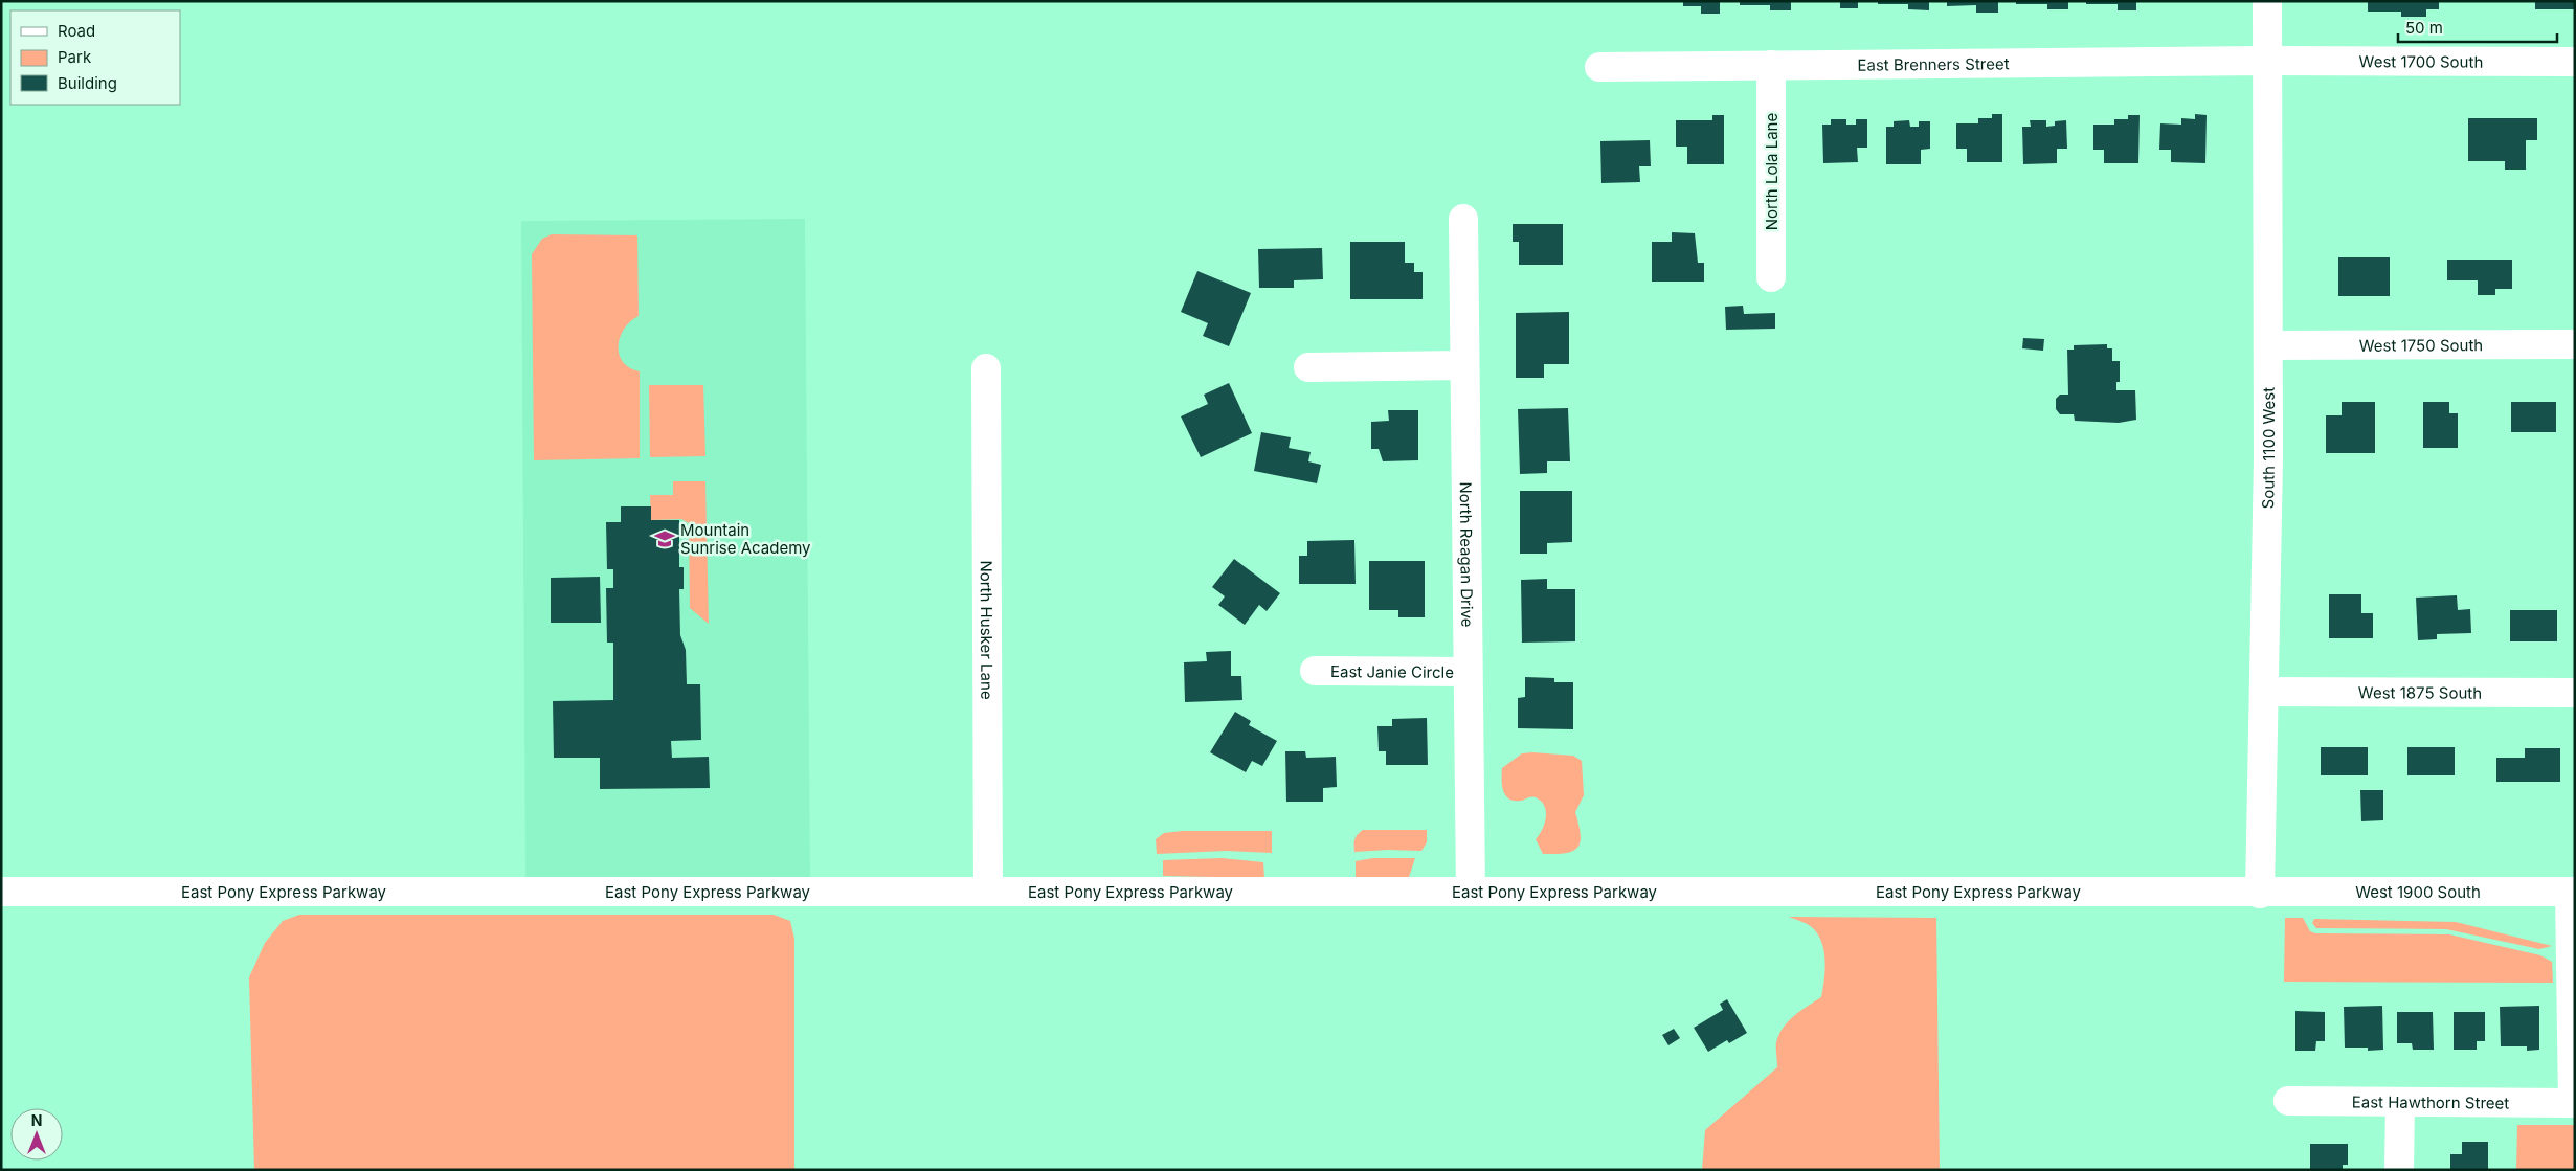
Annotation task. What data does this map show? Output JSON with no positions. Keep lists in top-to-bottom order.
{
  "streets": {
    "street": [
      "West 1700 South",
      "East Brenners Street",
      "North Lola Lane",
      "West 1750 South",
      "South 1100 West",
      "North Reagan Drive",
      "North Husker Lane",
      "East Janie Circle",
      "West 1875 South",
      "East Pony Express Parkway",
      "West 1900 South",
      "East Hawthorn Street"
    ]
  },
  "crossings": [
    ["West 1700 South", "East Brenners Street"],
    ["West 1700 South", "South 1100 West"],
    ["East Brenners Street", "North Lola Lane"],
    ["East Brenners Street", "South 1100 West"],
    ["West 1750 South", "South 1100 West"],
    ["South 1100 West", "West 1875 South"],
    ["South 1100 West", "East Pony Express Parkway"],
    ["South 1100 West", "West 1900 South"],
    ["North Reagan Drive", "East Janie Circle"],
    ["North Reagan Drive", "East Pony Express Parkway"],
    ["North Husker Lane", "East Pony Express Parkway"],
    ["East Pony Express Parkway", "West 1900 South"]
  ],
  "places": {
    "school or university": ["Mountain Sunrise Academy"]
  },
  "legend": ["Road", "Park", "Building"],
  "scale_bar": "50 m",
  "north": "top"
}
